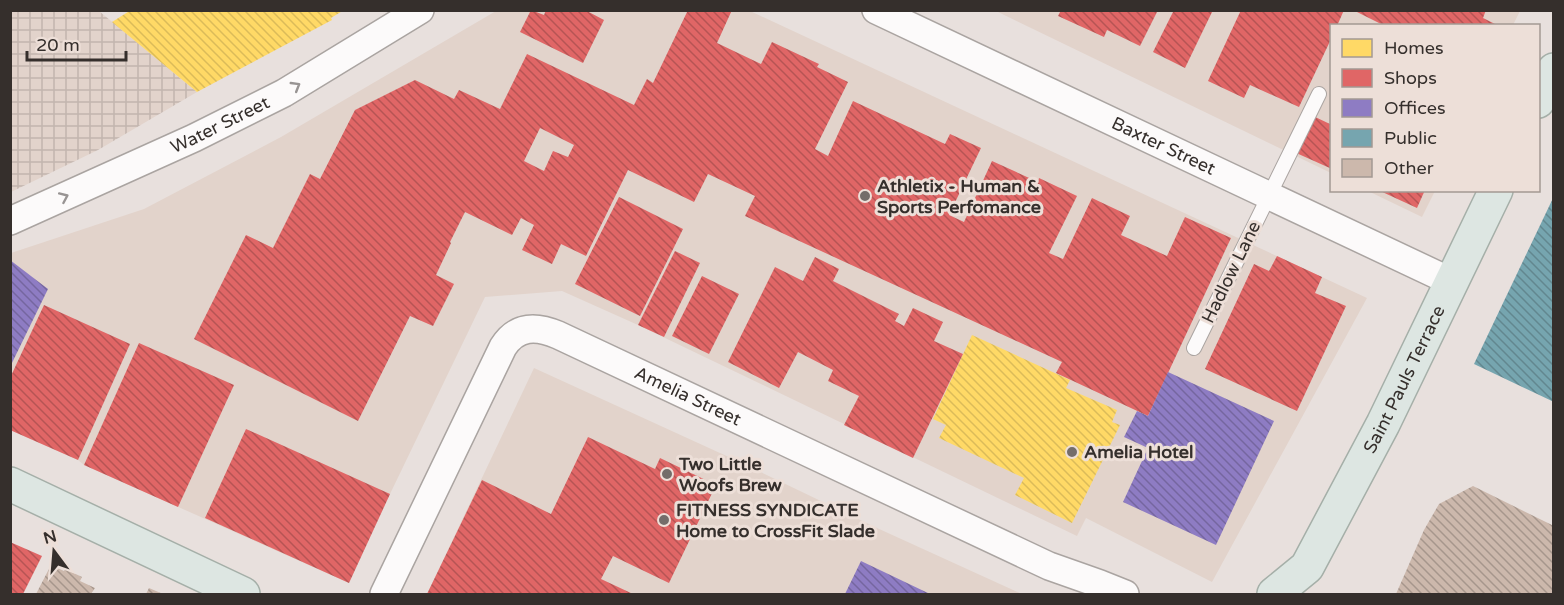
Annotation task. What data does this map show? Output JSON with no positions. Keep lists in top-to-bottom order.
{
  "streets": {
    "highway": ["Saint Pauls Terrace"],
    "street": ["Water Street", "Baxter Street", "Amelia Street"],
    "lane": ["Hadlow Lane"]
  },
  "crossings": [
    ["Baxter Street", "Hadlow Lane"],
    ["Baxter Street", "Saint Pauls Terrace"]
  ],
  "one_way": ["Water Street"],
  "places": [
    "Athletix - Human & Sports Perfomance",
    "Amelia Hotel",
    "Two Little Woofs Brew",
    "FITNESS SYNDICATE Home to CrossFit Slade"
  ],
  "legend": [
    "Homes",
    "Shops",
    "Offices",
    "Public",
    "Other"
  ],
  "scale_bar": "20 m",
  "north": "top"
}
